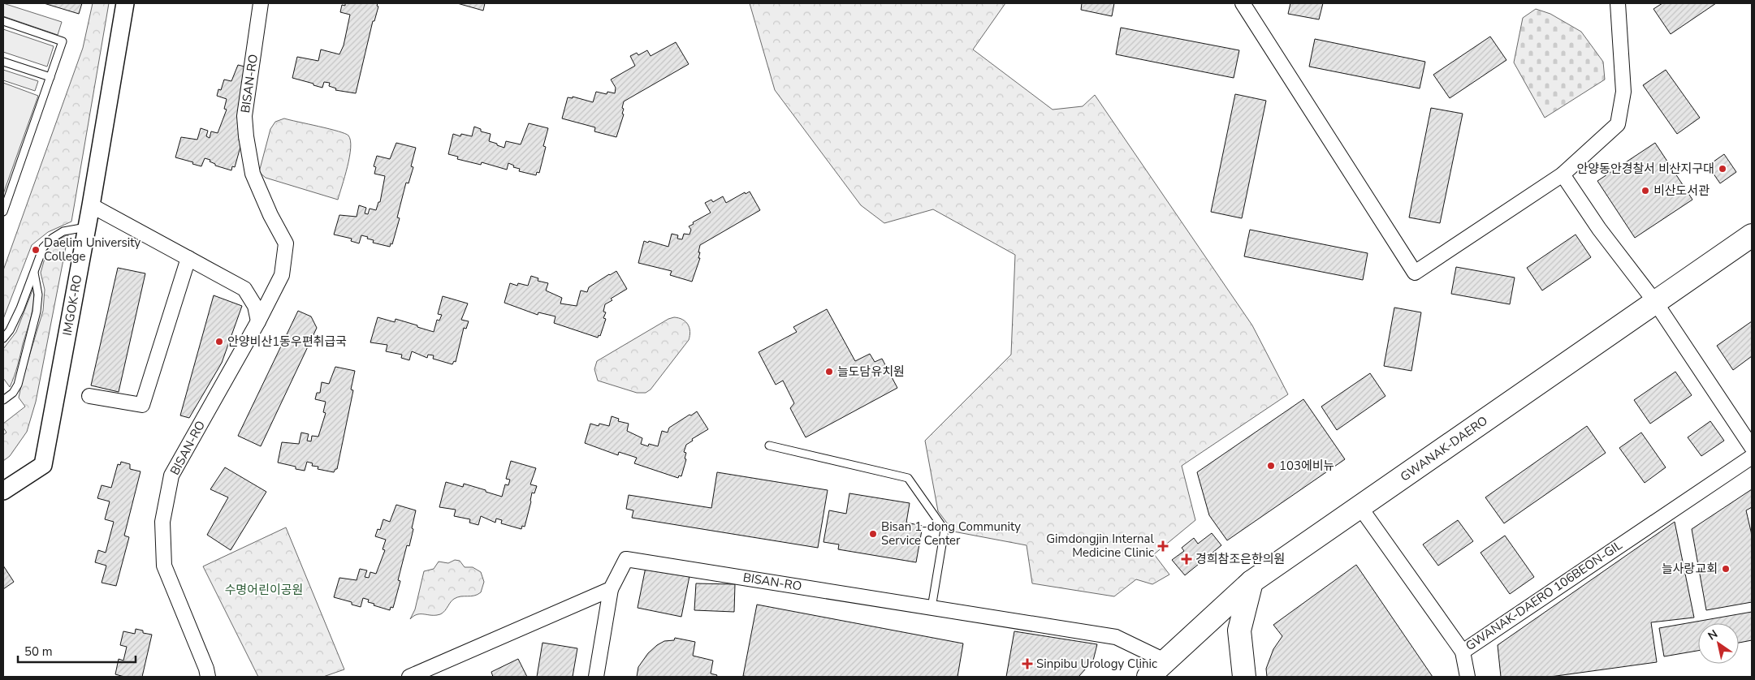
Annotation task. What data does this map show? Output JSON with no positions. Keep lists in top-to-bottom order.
{
  "streets": {
    "main road": ["GWANAK-DAERO"],
    "street": ["BISAN-RO", "IMGOK-RO", "GWANAK-DAERO 106BEON-GIL"]
  },
  "crossings": [
    ["BISAN-RO", "GWANAK-DAERO"],
    ["GWANAK-DAERO", "GWANAK-DAERO 106BEON-GIL"]
  ],
  "parks": ["수명어린이공원"],
  "places": {
    "other": [
      "안양동안경찰서 비산지구대",
      "비산도서관",
      "Daelim University College",
      "안양비산1동우편취급국",
      "늘도담유치원",
      "103에비뉴",
      "Bisan 1-dong Community Service Center",
      "늘사랑교회"
    ],
    "health": ["Gimdongjin Internal Medicine Clinic", "경희참조은한의원", "Sinpibu Urology Clinic"]
  },
  "scale_bar": "50 m",
  "north": "top left"
}
